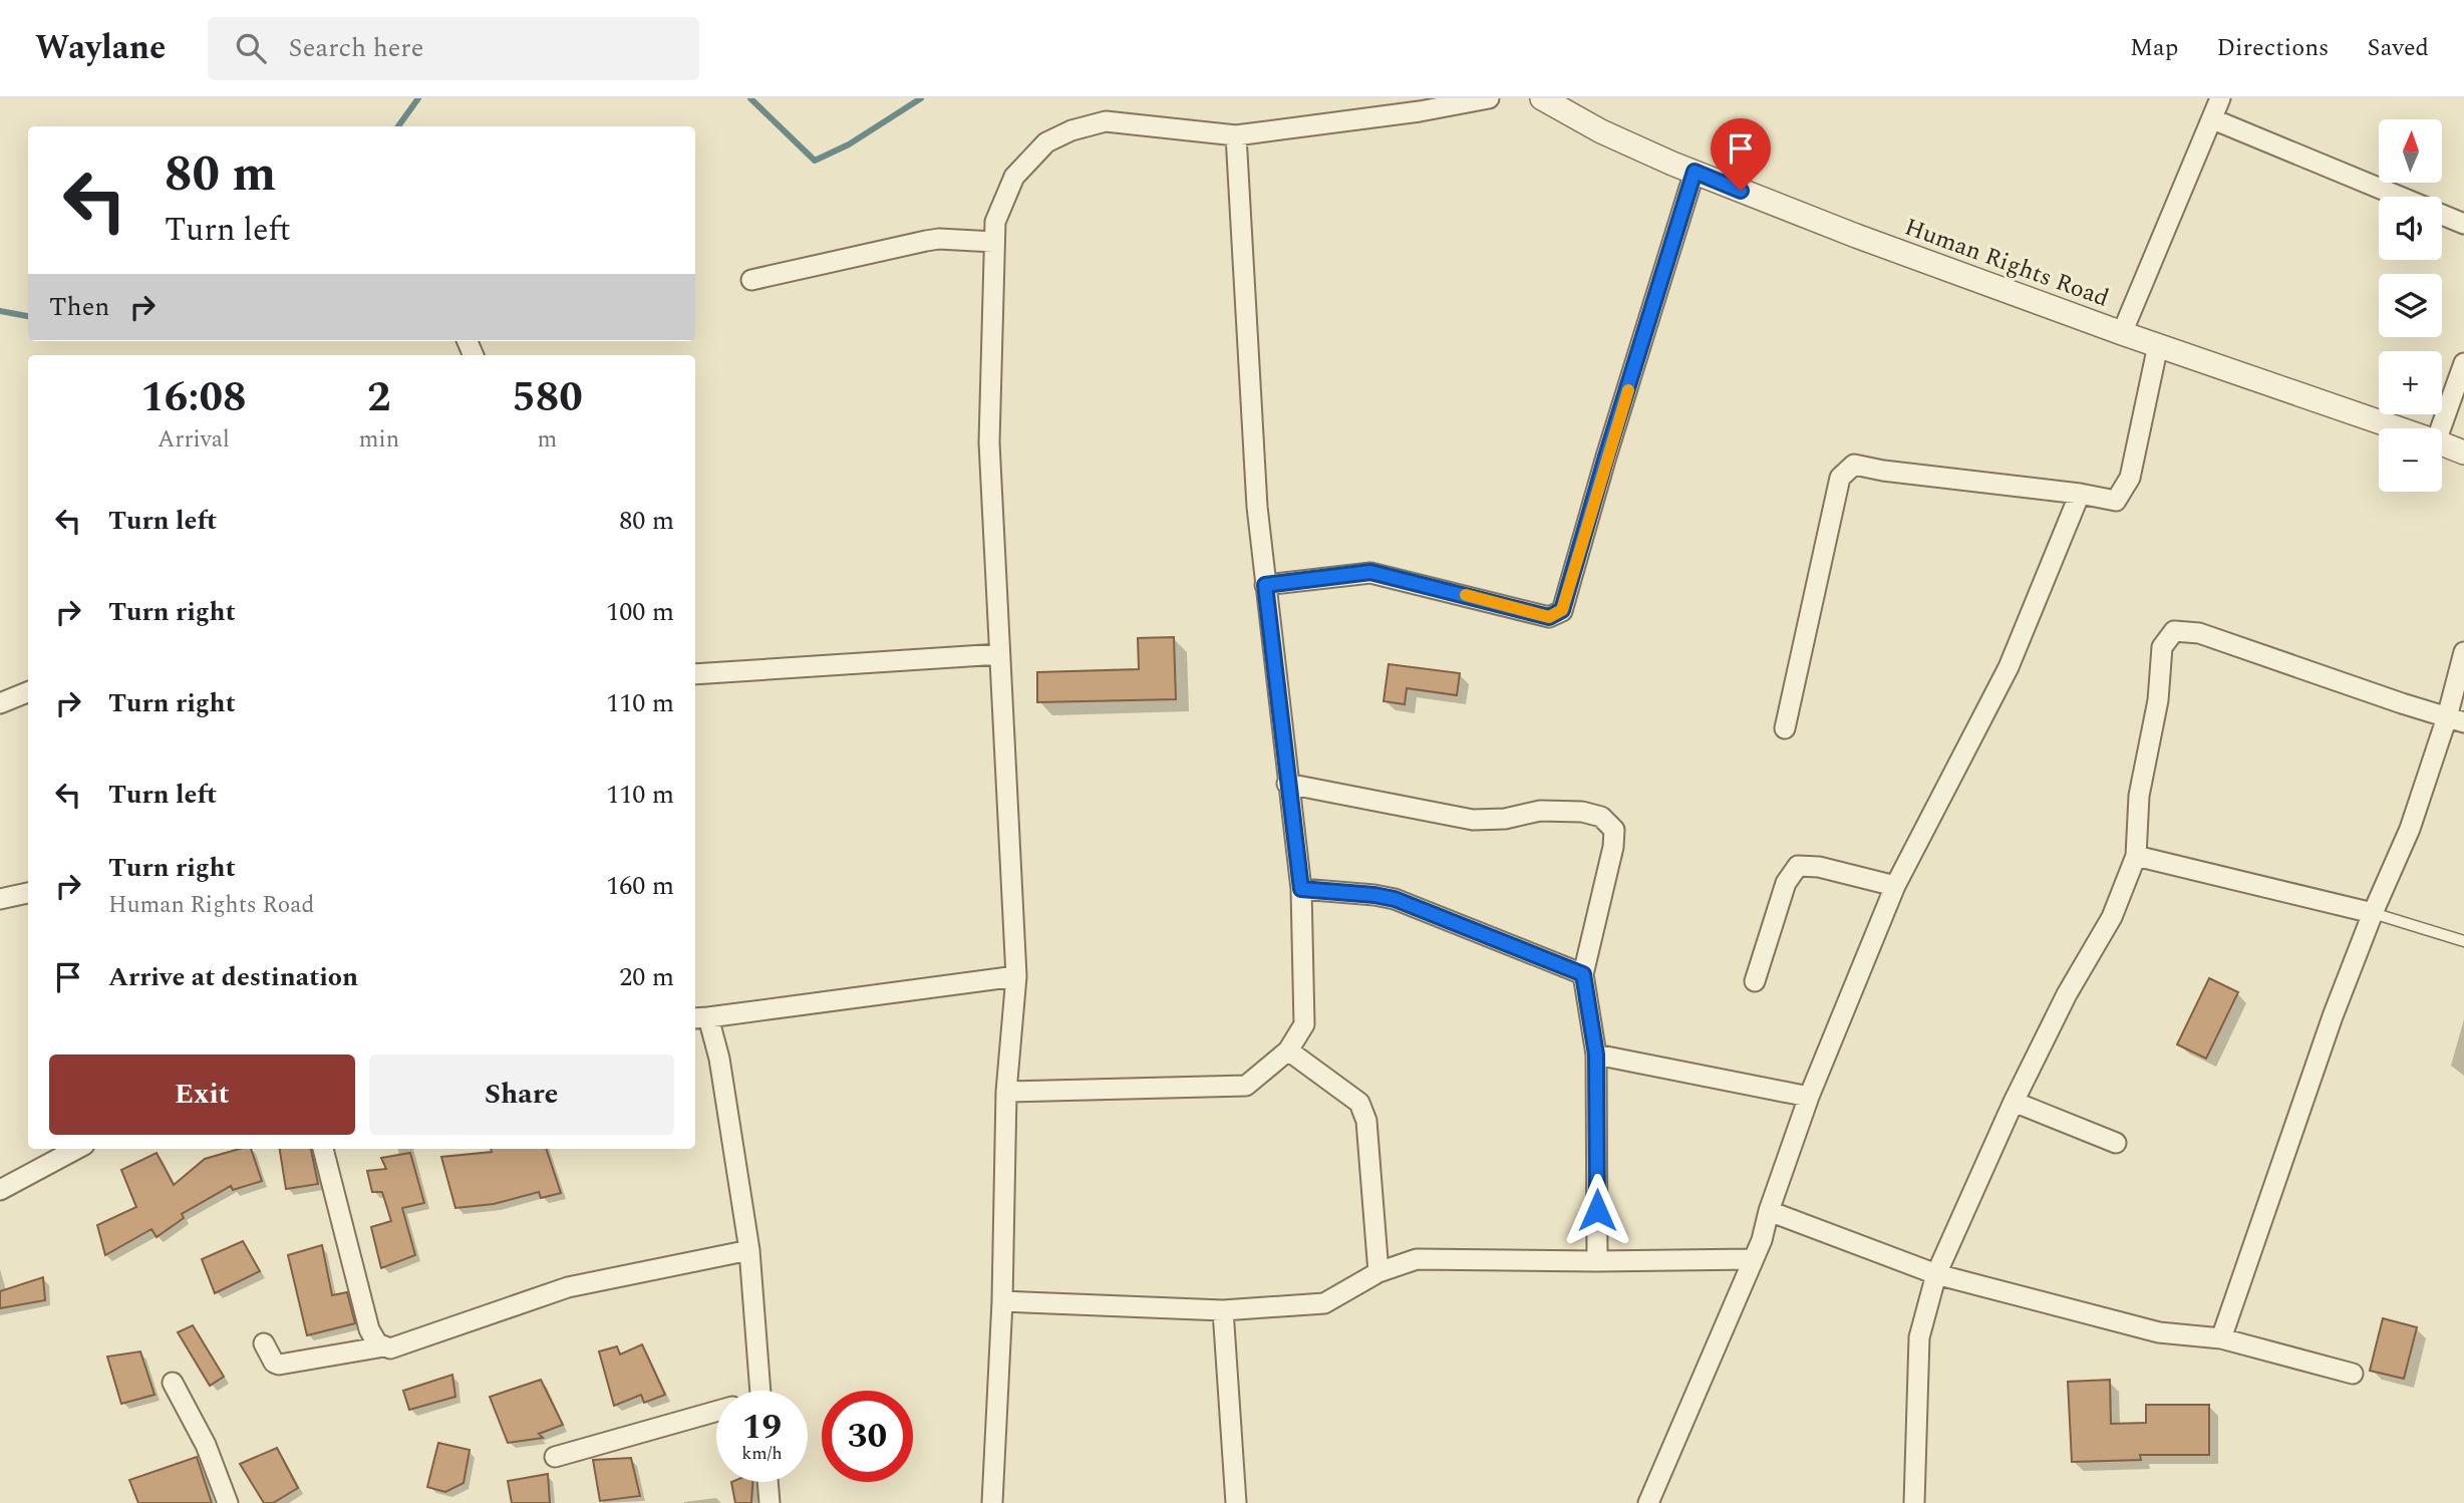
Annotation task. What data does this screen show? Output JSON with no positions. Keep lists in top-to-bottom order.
{
  "streets": {
    "street": ["Human Rights Road"]
  },
  "north": "top",
  "page": {
    "header": "Waylane",
    "search": "Search here",
    "nav": ["Map", "Directions", "Saved"],
    "map_buttons": ["+", "−"],
    "turn": ["80 m", "Turn left"],
    "then": "Then",
    "eta": [
      "16:08",
      "Arrival",
      "2",
      "min",
      "580",
      "m"
    ],
    "list": [
      {
        "name": "Turn left",
        "value": "80 m"
      },
      {
        "name": "Turn right",
        "value": "100 m"
      },
      {
        "name": "Turn right",
        "value": "110 m"
      },
      {
        "name": "Turn left",
        "value": "110 m"
      },
      {
        "name": "Turn right",
        "note": "Human Rights Road",
        "value": "160 m"
      },
      {
        "name": "Arrive at destination",
        "value": "20 m"
      }
    ],
    "buttons": ["Exit", "Share"],
    "speed": "19 km/h",
    "limit": "30"
  }
}
